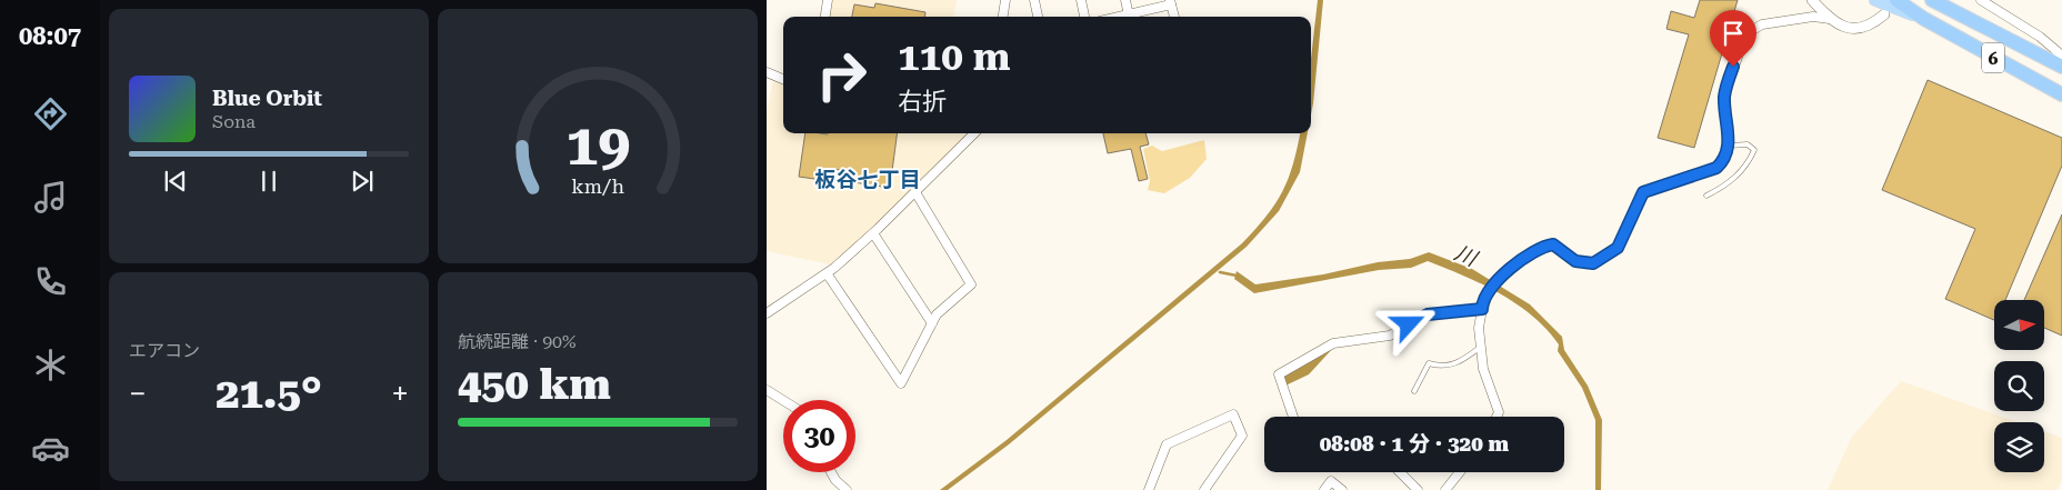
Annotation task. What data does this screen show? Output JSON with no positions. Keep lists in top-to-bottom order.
{
  "streets": {
    "highway": ["6"]
  },
  "districts": ["板谷七丁目"],
  "water": ["川"],
  "north": "right",
  "page": {
    "tabs": "08:07",
    "turn": ["110 m", "右折"],
    "song": ["Blue Orbit", "Sona"],
    "tile": [
      "エアコン",
      ["航続距離 · 90%", "450 km"]
    ],
    "heat": ["−", "21.5°", "+"],
    "limit": "30",
    "trip": "08:08 · 1 分 · 320 m",
    "gauge": ["19", "km/h"]
  }
}
